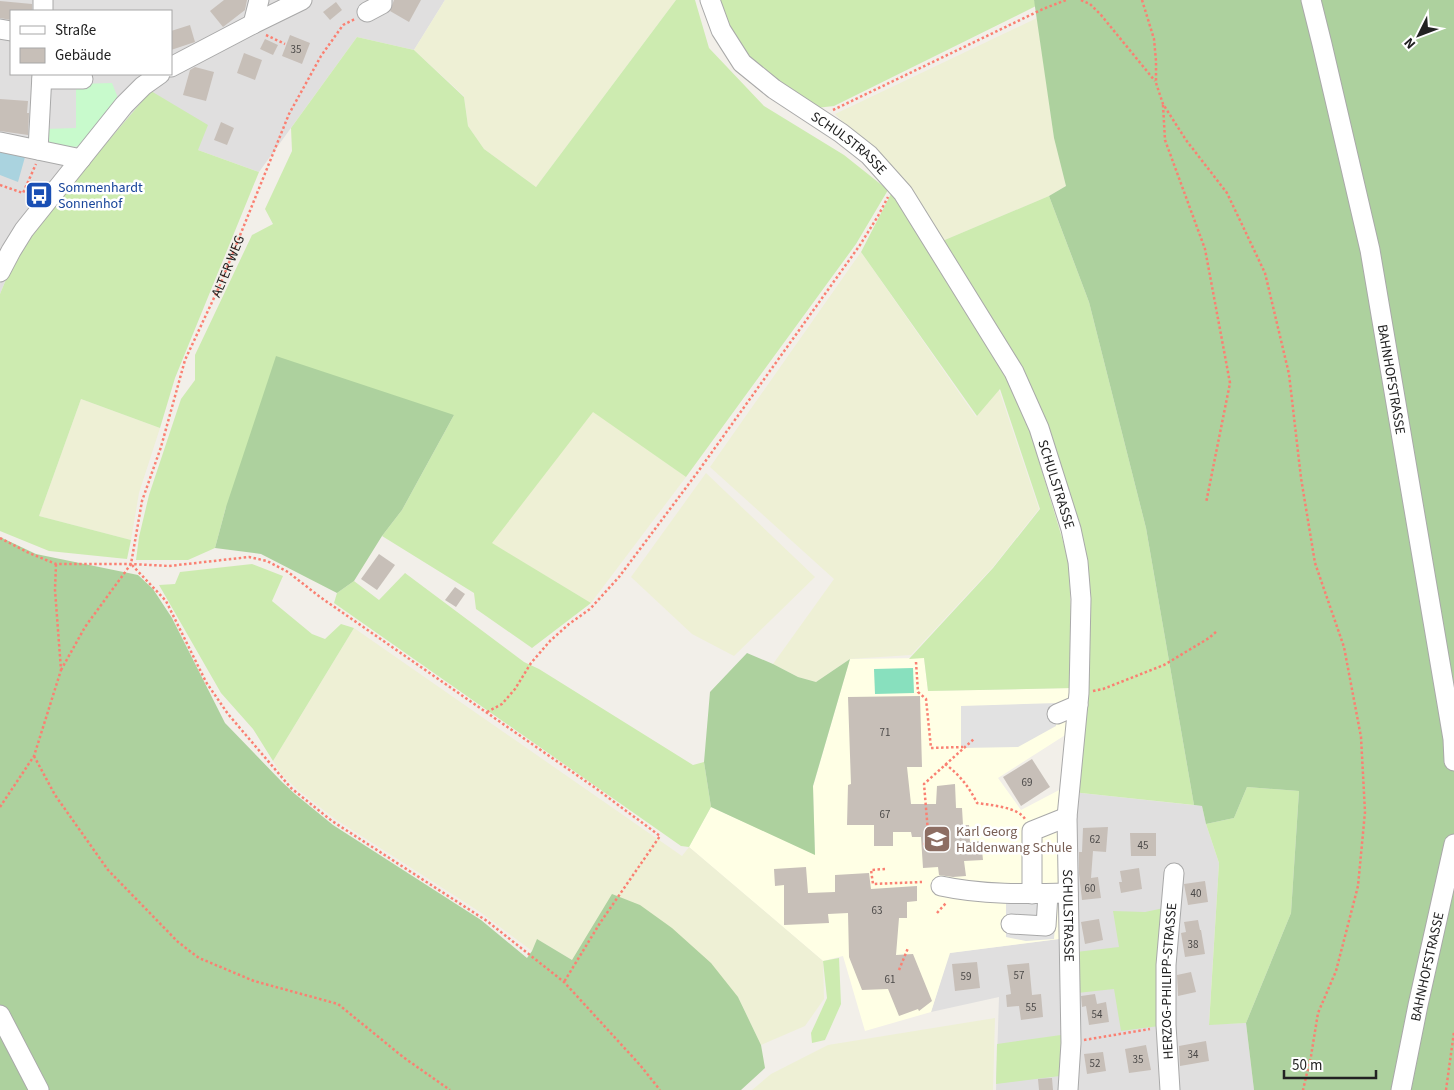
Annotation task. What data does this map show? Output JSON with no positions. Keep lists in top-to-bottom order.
{
  "streets": {
    "street": ["SCHULSTRASSE", "BAHNHOFSTRASSE", "HERZOG-PHILIPP-STRASSE"],
    "path": ["ALTER WEG"]
  },
  "places": {
    "bus stop": ["Sommenhardt Sonnenhof"],
    "school or university": ["Karl Georg Haldenwang Schule"]
  },
  "house_numbers": [
    "35",
    "71",
    "69",
    "67",
    "62",
    "45",
    "60",
    "40",
    "63",
    "38",
    "57",
    "59",
    "61",
    "55",
    "54",
    "34",
    "35",
    "52"
  ],
  "legend": ["Straße", "Gebäude"],
  "scale_bar": "50 m",
  "north": "bottom left"
}
